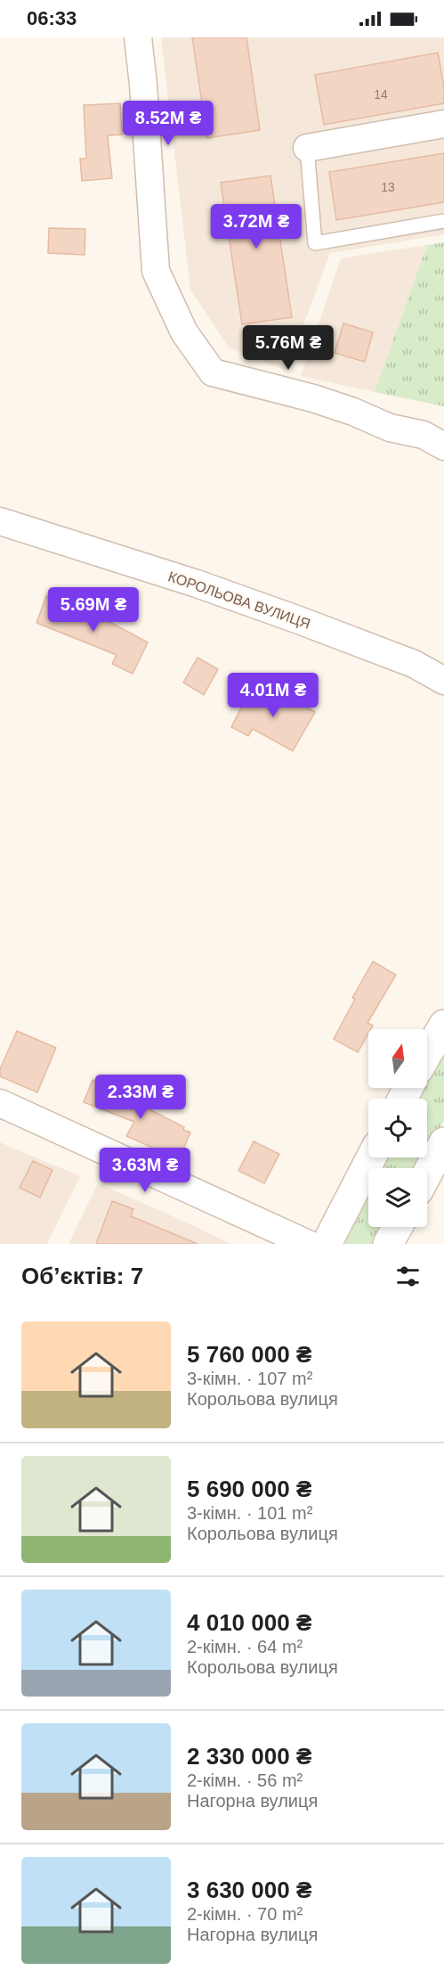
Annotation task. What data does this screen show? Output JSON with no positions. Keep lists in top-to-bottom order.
{
  "streets": {
    "street": ["КОРОЛЬОВА ВУЛИЦЯ"]
  },
  "house_numbers": ["14", "13"],
  "north": "top",
  "page": {
    "status": "06:33",
    "price": [
      "8.52M ₴",
      "3.72M ₴",
      "5.76M ₴",
      "5.69M ₴",
      "4.01M ₴",
      "2.33M ₴",
      "3.63M ₴"
    ],
    "heading": "Об’єктів: 7",
    "list": [
      {
        "name": "5 760 000 ₴",
        "note": "3-кімн. · 107 m² · Корольова вулиця"
      },
      {
        "name": "5 690 000 ₴",
        "note": "3-кімн. · 101 m² · Корольова вулиця"
      },
      {
        "name": "4 010 000 ₴",
        "note": "2-кімн. · 64 m² · Корольова вулиця"
      },
      {
        "name": "2 330 000 ₴",
        "note": "2-кімн. · 56 m² · Нагорна вулиця"
      },
      {
        "name": "3 630 000 ₴",
        "note": "2-кімн. · 70 m² · Нагорна вулиця"
      }
    ]
  }
}
